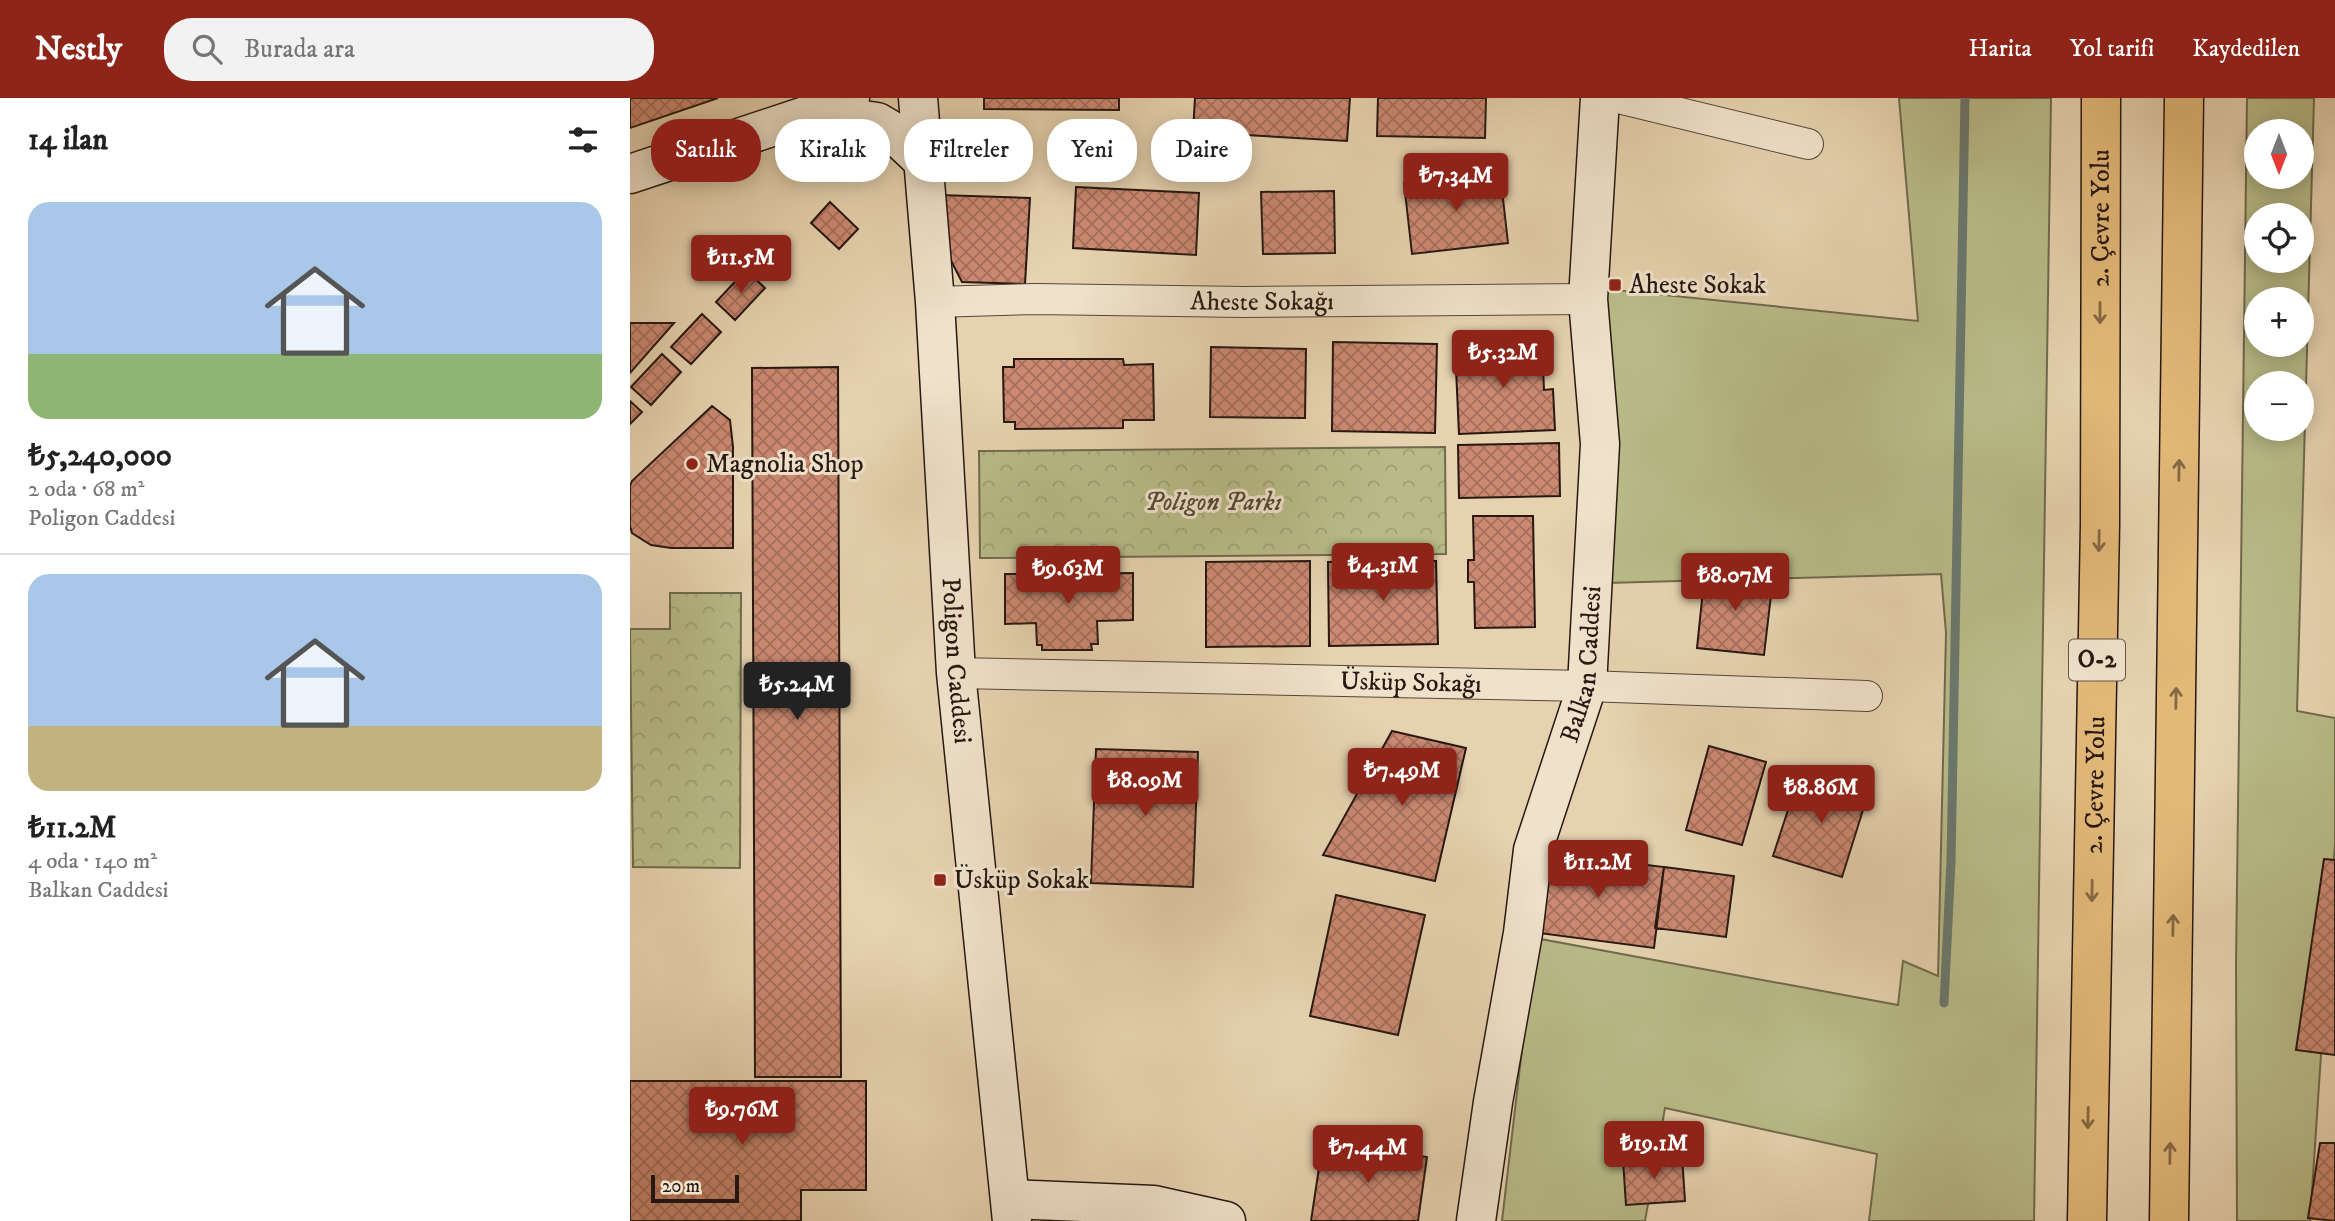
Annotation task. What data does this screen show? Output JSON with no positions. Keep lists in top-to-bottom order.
{
  "streets": {
    "highway": ["2. Çevre Yolu", "O-2"],
    "street": [
      "Aheste Sokağı",
      "Poligon Caddesi",
      "Balkan Caddesi",
      "Üsküp Sokağı"
    ]
  },
  "crossings": [
    ["Aheste Sokağı", "Poligon Caddesi"],
    ["Aheste Sokağı", "Balkan Caddesi"],
    ["Poligon Caddesi", "Üsküp Sokağı"],
    ["Balkan Caddesi", "Üsküp Sokağı"]
  ],
  "parks": ["Poligon Parkı"],
  "places": {
    "transit": ["Aheste Sokak", "Üsküp Sokak"],
    "other": ["Magnolia Shop"]
  },
  "scale_bar": "20 m",
  "north": "bottom",
  "page": {
    "header": "Nestly",
    "search": "Burada ara",
    "nav": ["Harita", "Yol tarifi", "Kaydedilen"],
    "heading": "14 ilan",
    "map_buttons": ["+", "−"],
    "chip": [
      "Satılık",
      "Kiralık",
      "Filtreler",
      "Yeni",
      "Daire"
    ],
    "price": [
      "₺7.34M",
      "₺11.5M",
      "₺5.32M",
      "₺4.31M",
      "₺9.63M",
      "₺8.07M",
      "₺5.24M",
      "₺7.49M",
      "₺8.09M",
      "₺8.86M",
      "₺11.2M",
      "₺9.76M",
      "₺19.1M",
      "₺7.44M"
    ],
    "list": [
      {
        "name": "₺5,240,000",
        "note": "2 oda · 68 m² · Poligon Caddesi"
      },
      {
        "name": "₺11.2M",
        "note": "4 oda · 140 m² · Balkan Caddesi"
      }
    ],
    "scale": "20 m"
  }
}
